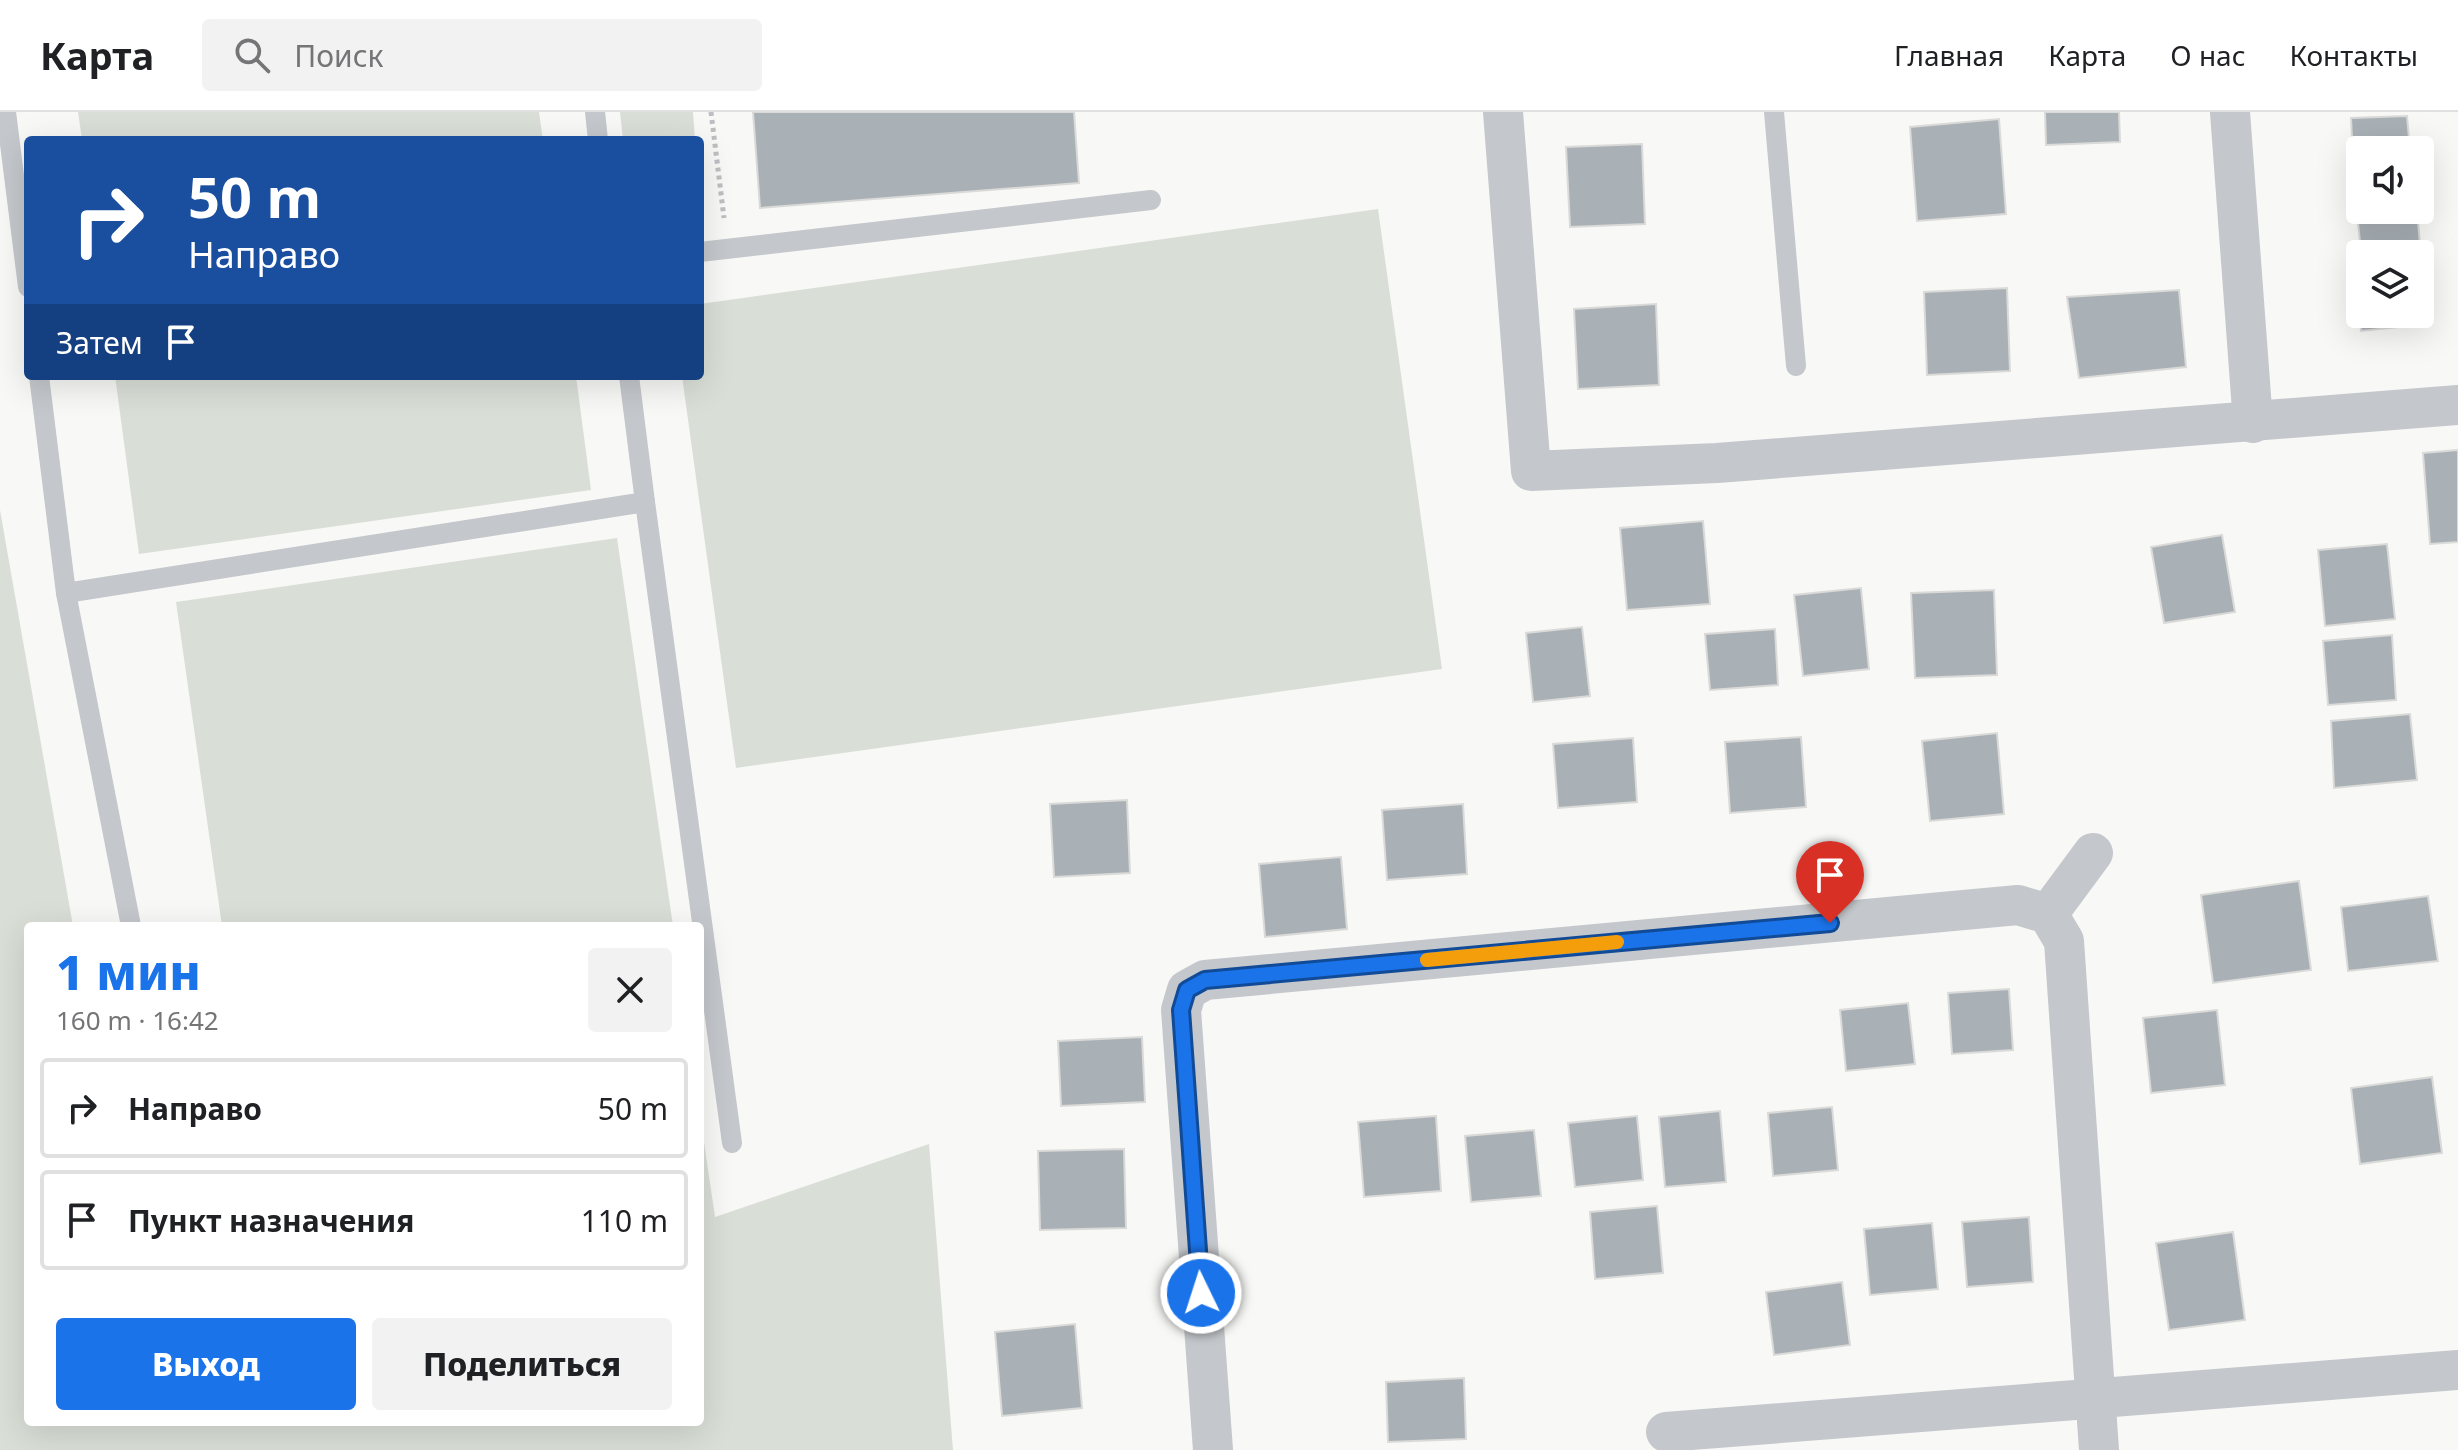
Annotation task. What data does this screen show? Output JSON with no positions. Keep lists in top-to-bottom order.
{
  "page": {
    "header": "Карта",
    "search": "Поиск",
    "nav": [
      "Главная",
      "Карта",
      "О нас",
      "Контакты"
    ],
    "turn": ["50 m", "Направо"],
    "then": "Затем",
    "heading": ["1 мин", "160 m · 16:42"],
    "list": [
      {
        "name": "Направо",
        "value": "50 m"
      },
      {
        "name": "Пункт назначения",
        "value": "110 m"
      }
    ],
    "buttons": ["Выход", "Поделиться"]
  }
}
